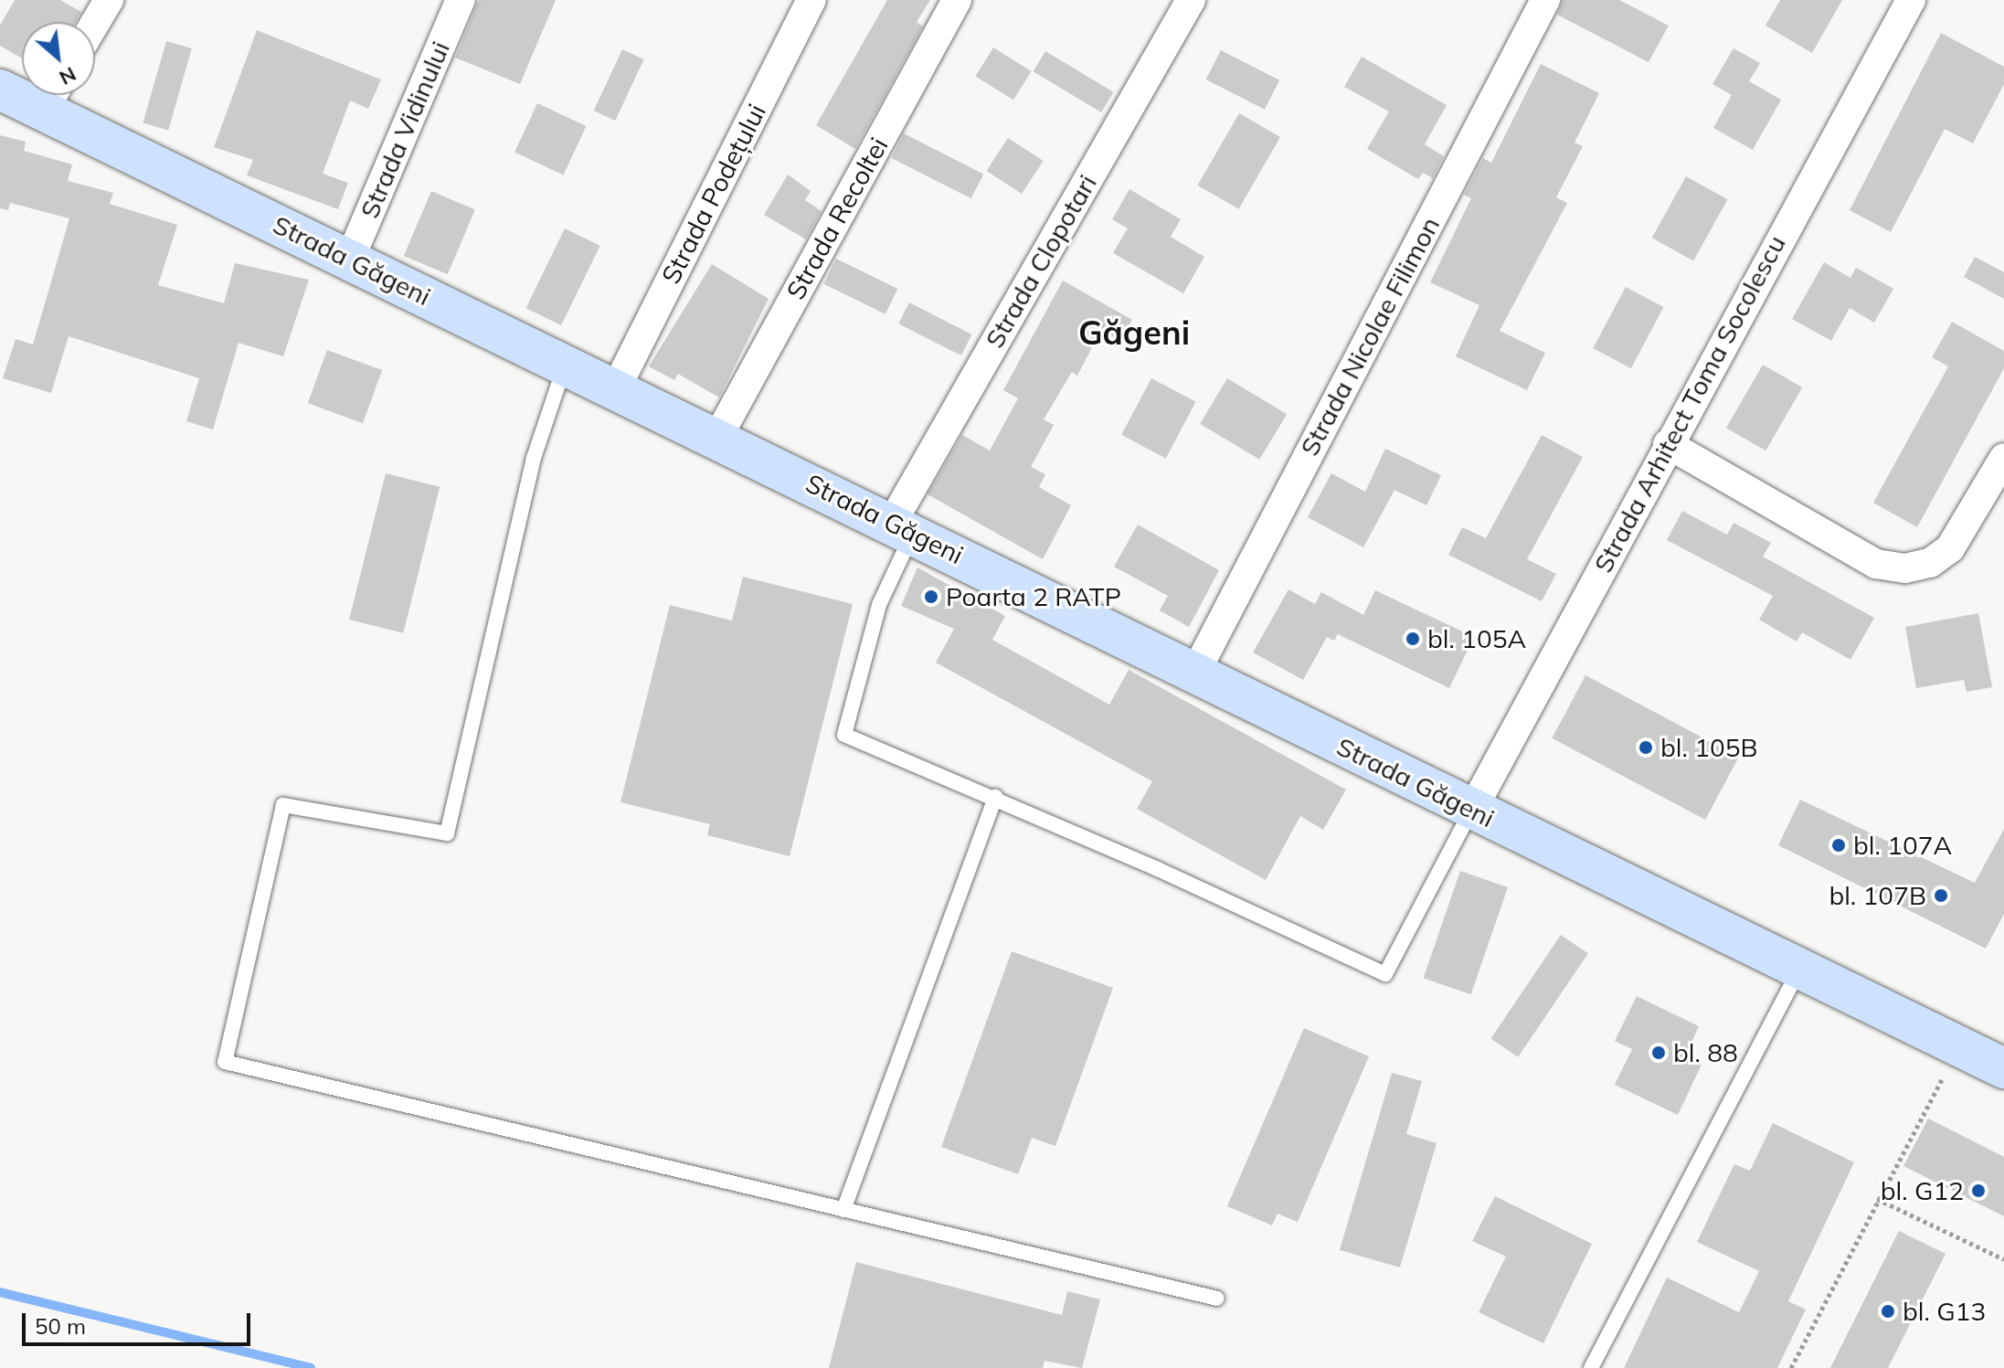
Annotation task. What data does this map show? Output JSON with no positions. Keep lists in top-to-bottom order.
{
  "streets": {
    "main road": ["Strada Găgeni"],
    "street": [
      "Strada Vidinului",
      "Strada Podețului",
      "Strada Recoltei",
      "Strada Clopotari",
      "Strada Nicolae Filimon",
      "Strada Arhitect Toma Socolescu"
    ]
  },
  "crossings": [
    ["Strada Vidinului", "Strada Găgeni"],
    ["Strada Podețului", "Strada Găgeni"],
    ["Strada Recoltei", "Strada Găgeni"],
    ["Strada Găgeni", "Strada Clopotari"],
    ["Strada Găgeni", "Strada Nicolae Filimon"],
    ["Strada Găgeni", "Strada Arhitect Toma Socolescu"]
  ],
  "districts": ["Găgeni"],
  "places": [
    "Poarta 2 RATP",
    "bl. 105A",
    "bl. 105B",
    "bl. 107A",
    "bl. 107B",
    "bl. 88",
    "bl. G12",
    "bl. G13"
  ],
  "scale_bar": "50 m",
  "north": "bottom right"
}
